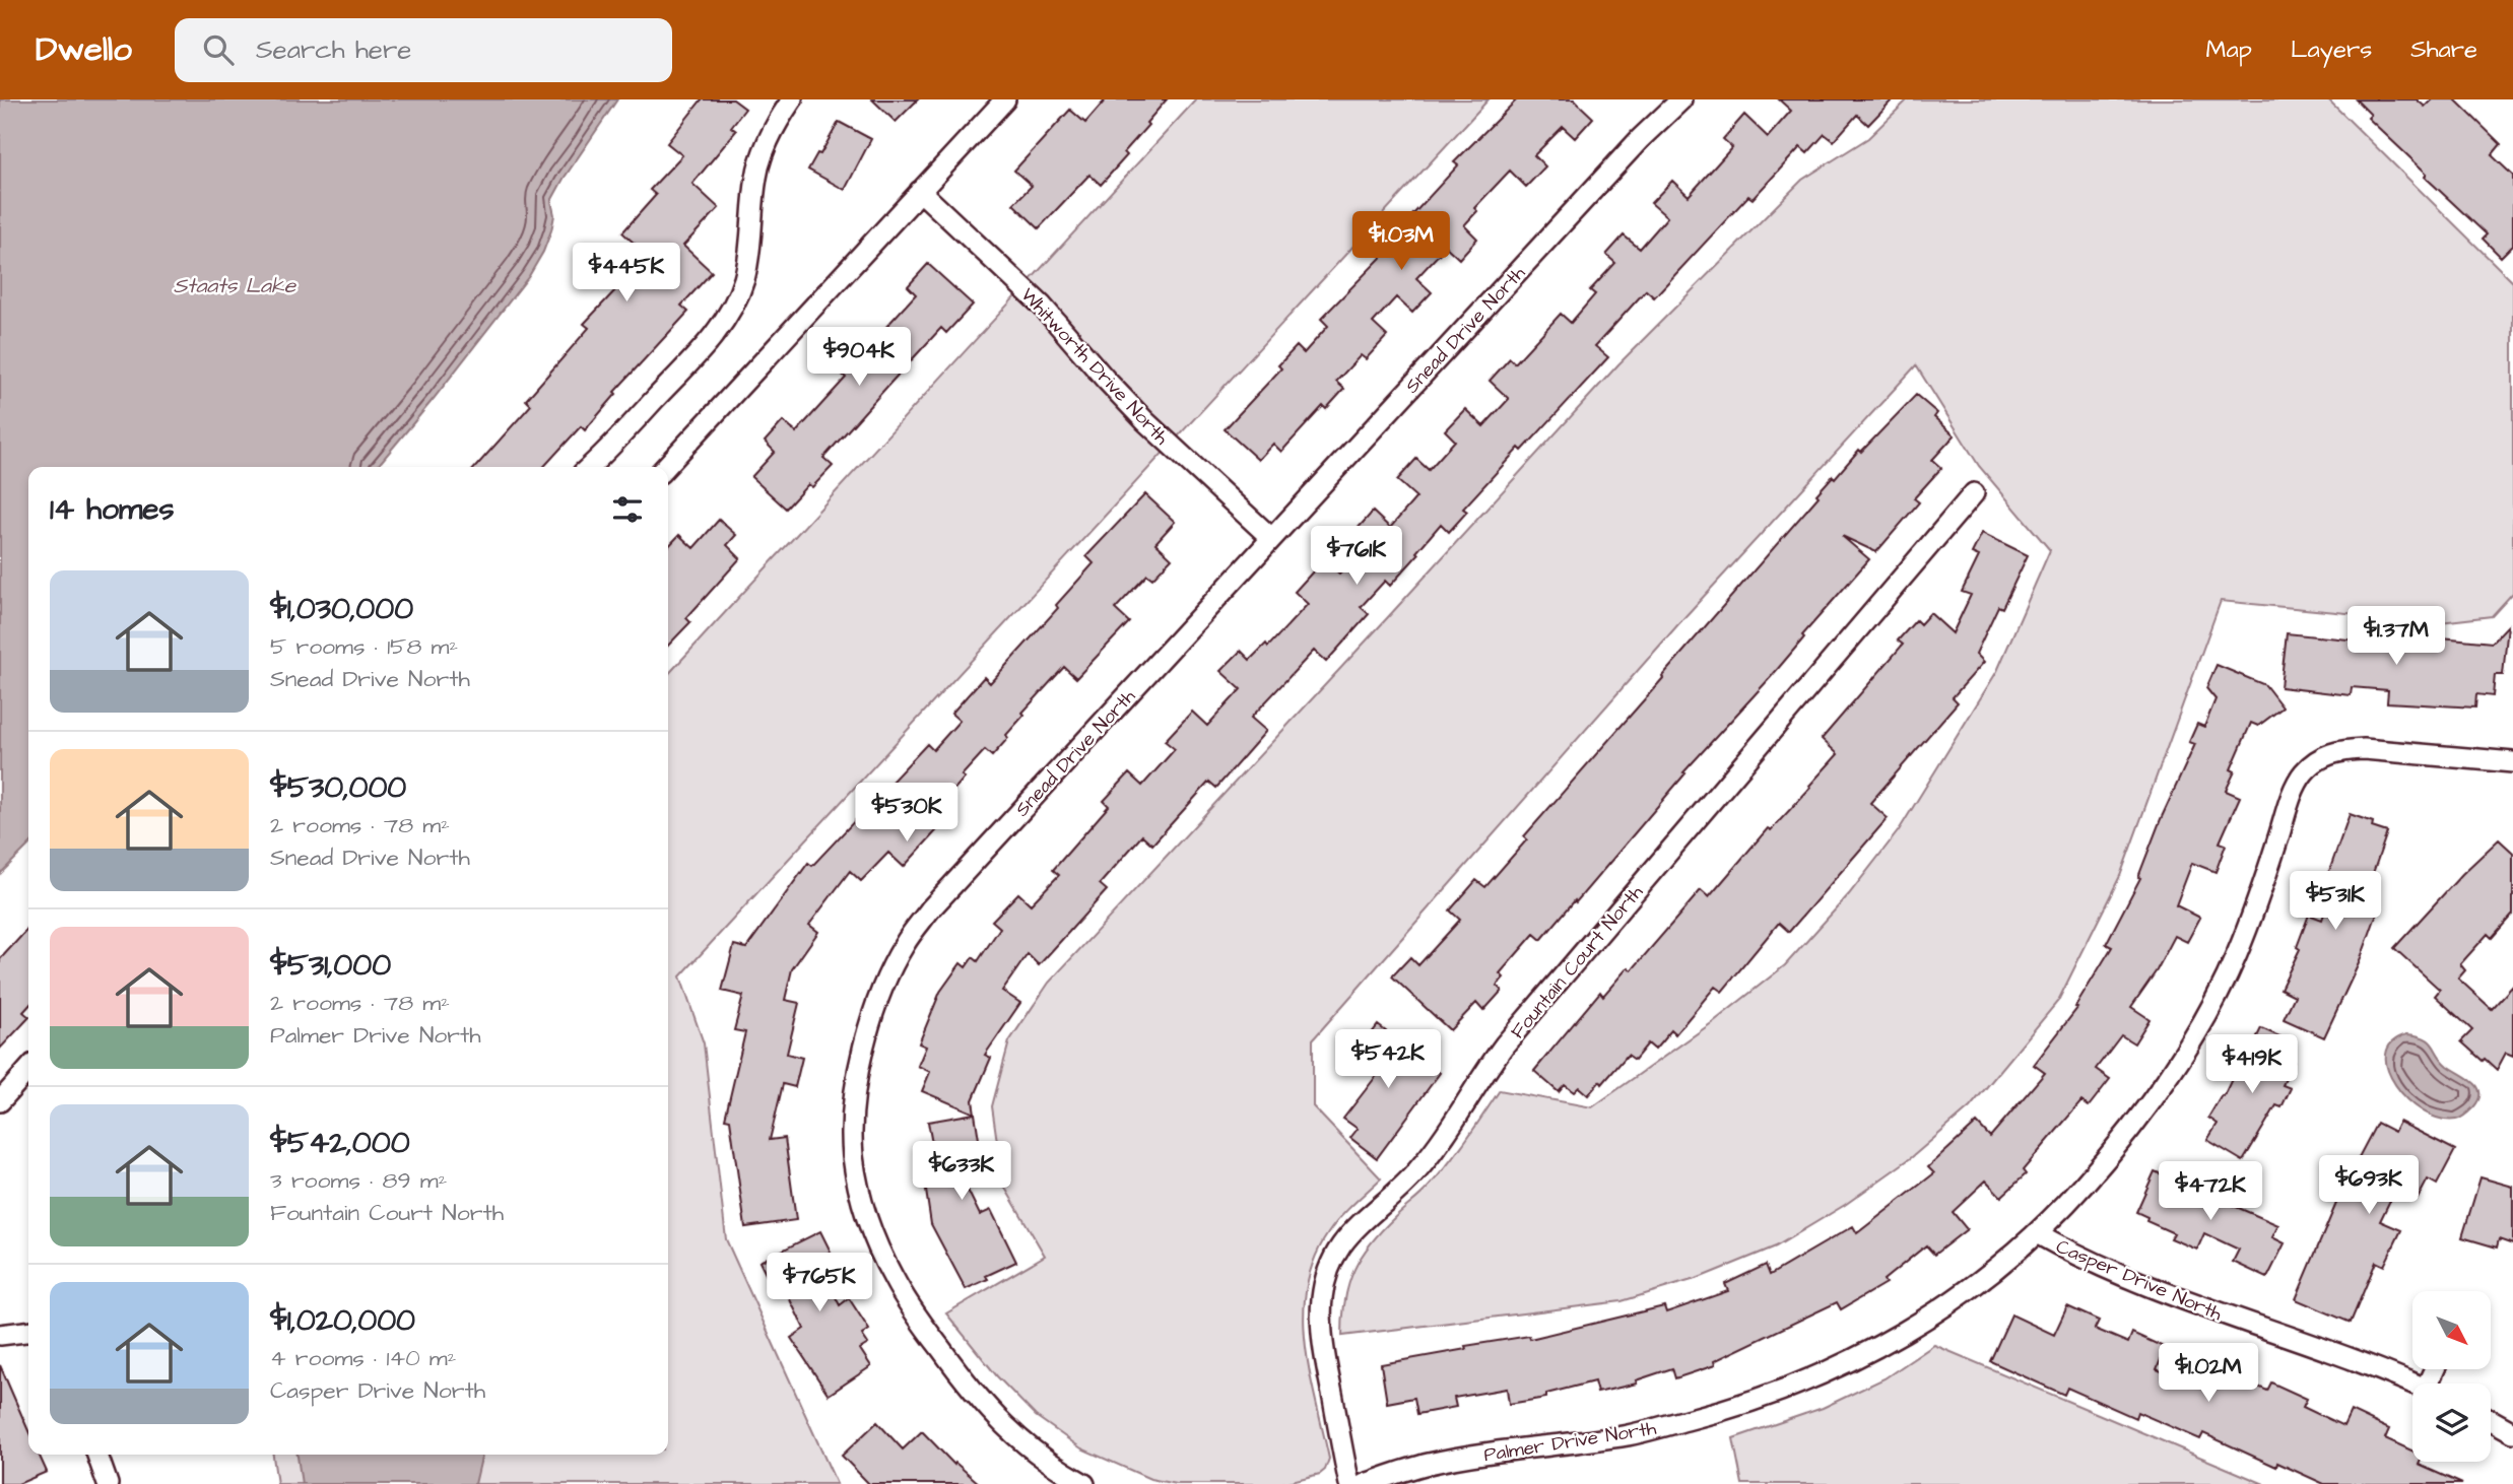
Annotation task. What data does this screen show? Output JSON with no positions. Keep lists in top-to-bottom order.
{
  "streets": {
    "street": [
      "Snead Drive North",
      "Whitworth Drive North",
      "Fountain Court North",
      "Casper Drive North",
      "Palmer Drive North"
    ]
  },
  "crossings": [
    ["Snead Drive North", "Whitworth Drive North"],
    ["Casper Drive North", "Palmer Drive North"]
  ],
  "water": ["Staats Lake"],
  "north": "bottom right",
  "page": {
    "header": "Dwello",
    "search": "Search here",
    "nav": ["Map", "Layers", "Share"],
    "price": [
      "$1.03M",
      "$445K",
      "$904K",
      "$761K",
      "$1.37M",
      "$530K",
      "$531K",
      "$542K",
      "$419K",
      "$633K",
      "$693K",
      "$472K",
      "$765K",
      "$1.02M"
    ],
    "heading": "14 homes",
    "list": [
      {
        "name": "$1,030,000",
        "note": "5 rooms · 158 m² · Snead Drive North"
      },
      {
        "name": "$530,000",
        "note": "2 rooms · 78 m² · Snead Drive North"
      },
      {
        "name": "$531,000",
        "note": "2 rooms · 78 m² · Palmer Drive North"
      },
      {
        "name": "$542,000",
        "note": "3 rooms · 89 m² · Fountain Court North"
      },
      {
        "name": "$1,020,000",
        "note": "4 rooms · 140 m² · Casper Drive North"
      }
    ]
  }
}
